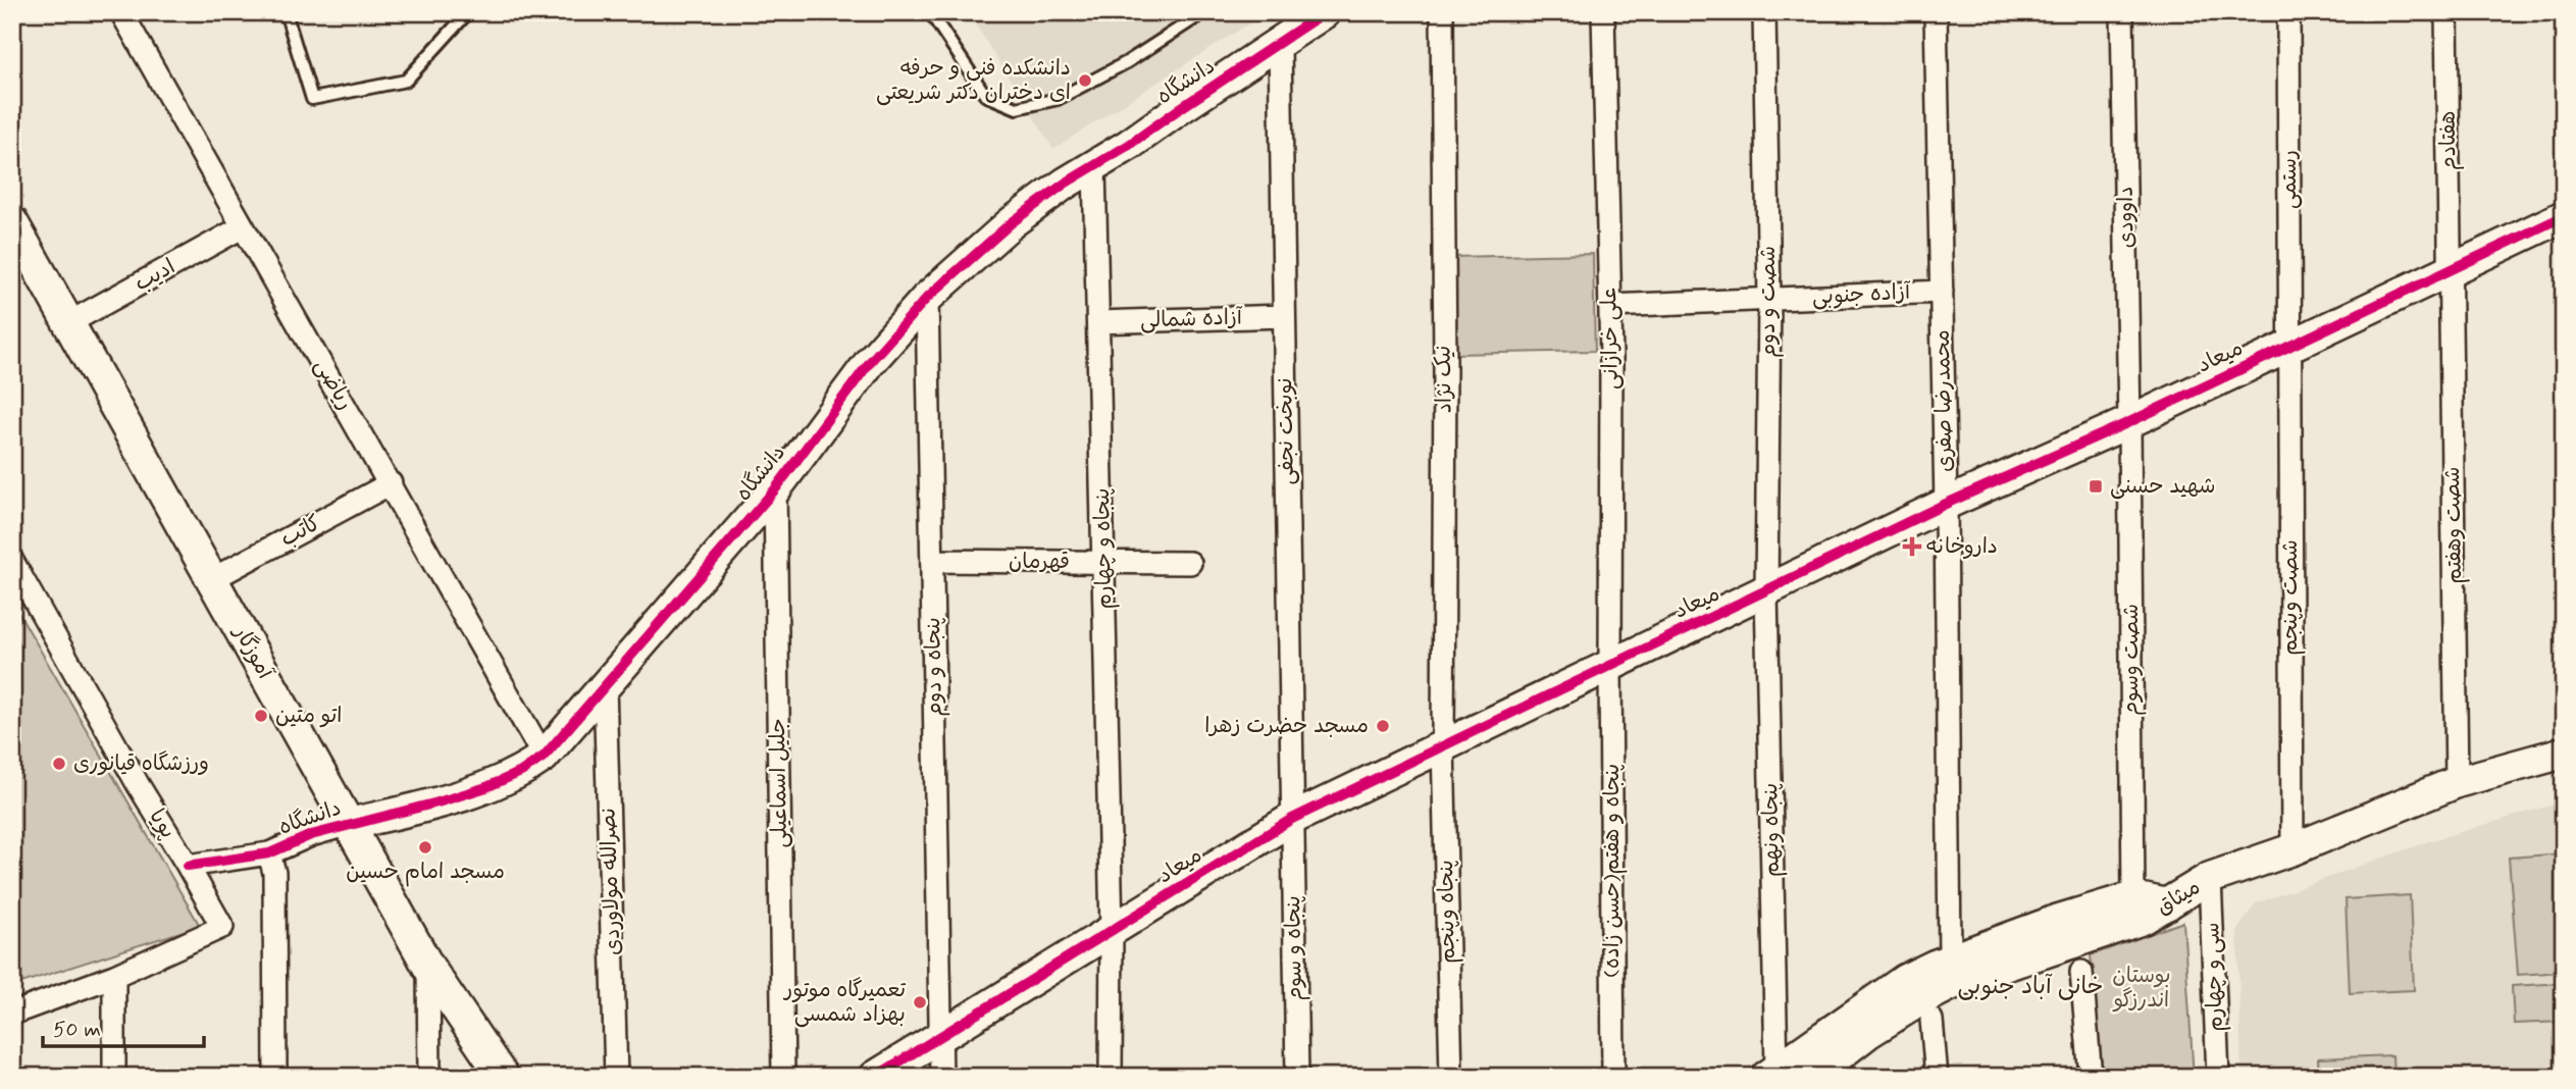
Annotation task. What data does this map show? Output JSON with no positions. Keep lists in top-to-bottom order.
{
  "streets": {
    "street": [
      "دانشگاه",
      "هفتادم",
      "رستمی",
      "داوودی",
      "ادیب",
      "آزاده جنوبی",
      "شصت و دوم",
      "آزاده شمالی",
      "علی خرازانی",
      "میعاد",
      "نیک نژاد",
      "ریاضی",
      "محمدرضا صفری",
      "نوبخت نجفی",
      "شصت وهفتم",
      "کاتب",
      "پنجاه و چهارم",
      "قهرمان",
      "شصت وپنجم",
      "آموزگار",
      "شصت وسوم",
      "پنجاه و دوم",
      "جلیل اسماعیلی",
      "پویا",
      "پنجاه ونهم",
      "(حسن زاده)پنجاه و هفتم",
      "نصرالله مولاوردی",
      "میثاق",
      "پنجاه وپنجم",
      "پنجاه و سوم",
      "سی و چهارم"
    ]
  },
  "crossings": [
    ["دانشگاه", "ریاضی"],
    ["دانشگاه", "نوبخت نجفی"],
    ["دانشگاه", "پنجاه و چهارم"],
    ["دانشگاه", "آموزگار"],
    ["دانشگاه", "پنجاه و دوم"],
    ["دانشگاه", "جلیل اسماعیلی"],
    ["دانشگاه", "پویا"],
    ["دانشگاه", "نصرالله مولاوردی"],
    ["هفتادم", "میعاد"],
    ["هفتادم", "شصت وهفتم"],
    ["رستمی", "میعاد"],
    ["رستمی", "شصت وپنجم"],
    ["داوودی", "میعاد"],
    ["داوودی", "شصت وسوم"],
    ["ادیب", "ریاضی"],
    ["ادیب", "آموزگار"],
    ["آزاده جنوبی", "شصت و دوم"],
    ["آزاده جنوبی", "علی خرازانی"],
    ["آزاده جنوبی", "محمدرضا صفری"],
    ["شصت و دوم", "میعاد"],
    ["شصت و دوم", "پنجاه ونهم"],
    ["آزاده شمالی", "نوبخت نجفی"],
    ["آزاده شمالی", "پنجاه و چهارم"],
    ["علی خرازانی", "میعاد"],
    ["علی خرازانی", "(حسن زاده)پنجاه و هفتم"],
    ["میعاد", "نیک نژاد"],
    ["میعاد", "محمدرضا صفری"],
    ["میعاد", "نوبخت نجفی"],
    ["میعاد", "شصت وهفتم"],
    ["میعاد", "پنجاه و چهارم"],
    ["میعاد", "شصت وپنجم"],
    ["میعاد", "شصت وسوم"],
    ["میعاد", "پنجاه و دوم"],
    ["میعاد", "پنجاه ونهم"],
    ["میعاد", "(حسن زاده)پنجاه و هفتم"],
    ["میعاد", "پنجاه وپنجم"],
    ["میعاد", "پنجاه و سوم"],
    ["نیک نژاد", "پنجاه وپنجم"],
    ["ریاضی", "کاتب"],
    ["محمدرضا صفری", "میثاق"],
    ["نوبخت نجفی", "پنجاه و سوم"],
    ["شصت وهفتم", "میثاق"],
    ["کاتب", "آموزگار"],
    ["پنجاه و چهارم", "قهرمان"],
    ["قهرمان", "پنجاه و دوم"],
    ["شصت وپنجم", "میثاق"],
    ["شصت وسوم", "میثاق"],
    ["پنجاه ونهم", "میثاق"],
    ["میثاق", "سی و چهارم"]
  ],
  "districts": ["خانی آباد جنوبی"],
  "parks": ["بوستان اندرزگو"],
  "places": {
    "other": [
      "دانشکده فنی و حرفه ای دختران دکتر شریعتی",
      "اتو متین",
      "مسجد حضرت زهرا",
      "ورزشگاه قیانوری",
      "مسجد امام حسین",
      "تعمیرگاه موتور بهزاد شمسی"
    ],
    "transit": ["شهید حسنی"],
    "health": ["داروخانه"]
  },
  "scale_bar": "50 m"
}
